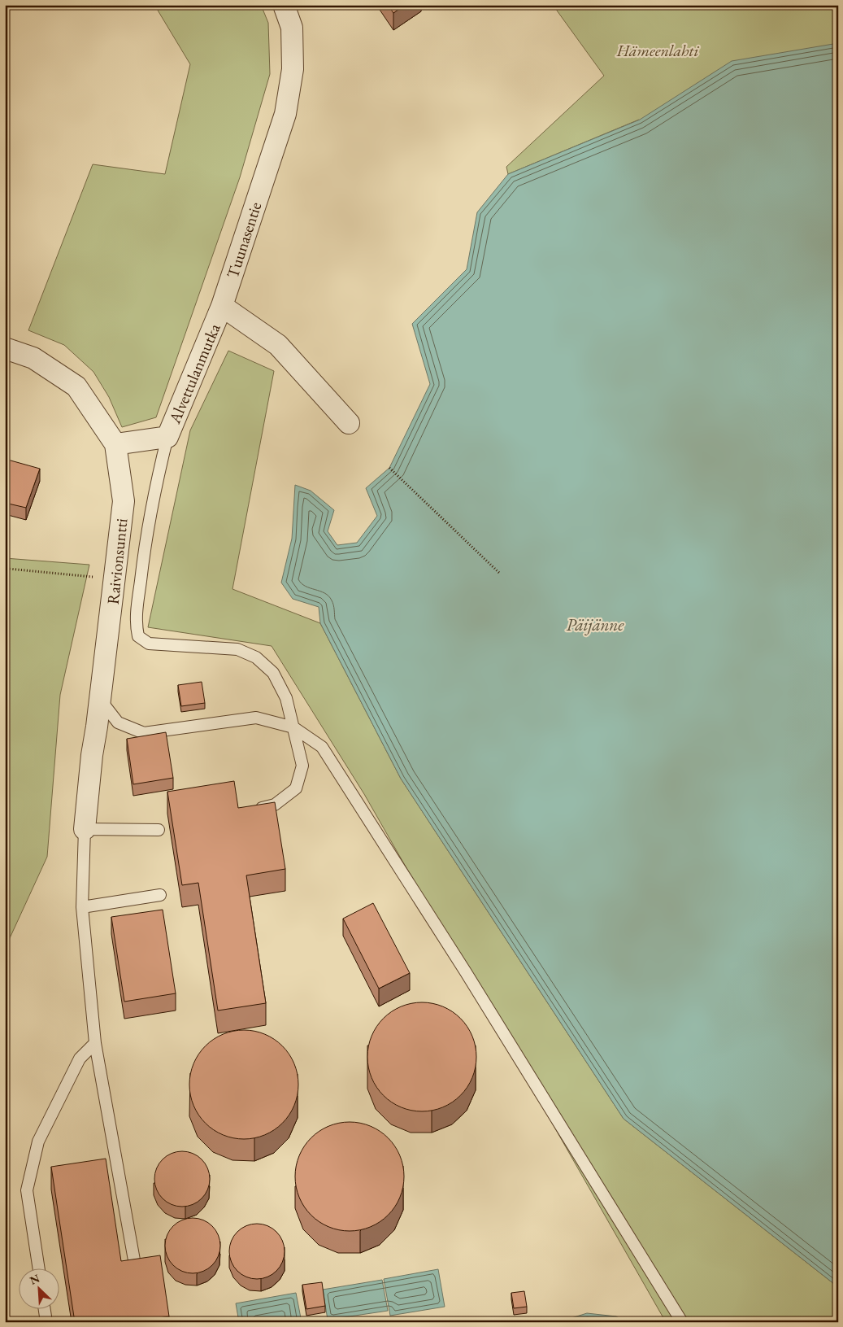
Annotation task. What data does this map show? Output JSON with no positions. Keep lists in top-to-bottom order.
{
  "streets": {
    "street": ["Tuunasentie", "Alvettulanmutka", "Raivionsuntti"]
  },
  "crossings": [
    ["Tuunasentie", "Alvettulanmutka"],
    ["Alvettulanmutka", "Raivionsuntti"]
  ],
  "water": ["Päijänne"],
  "parks": ["Hämeenlahti"],
  "north": "top left"
}
